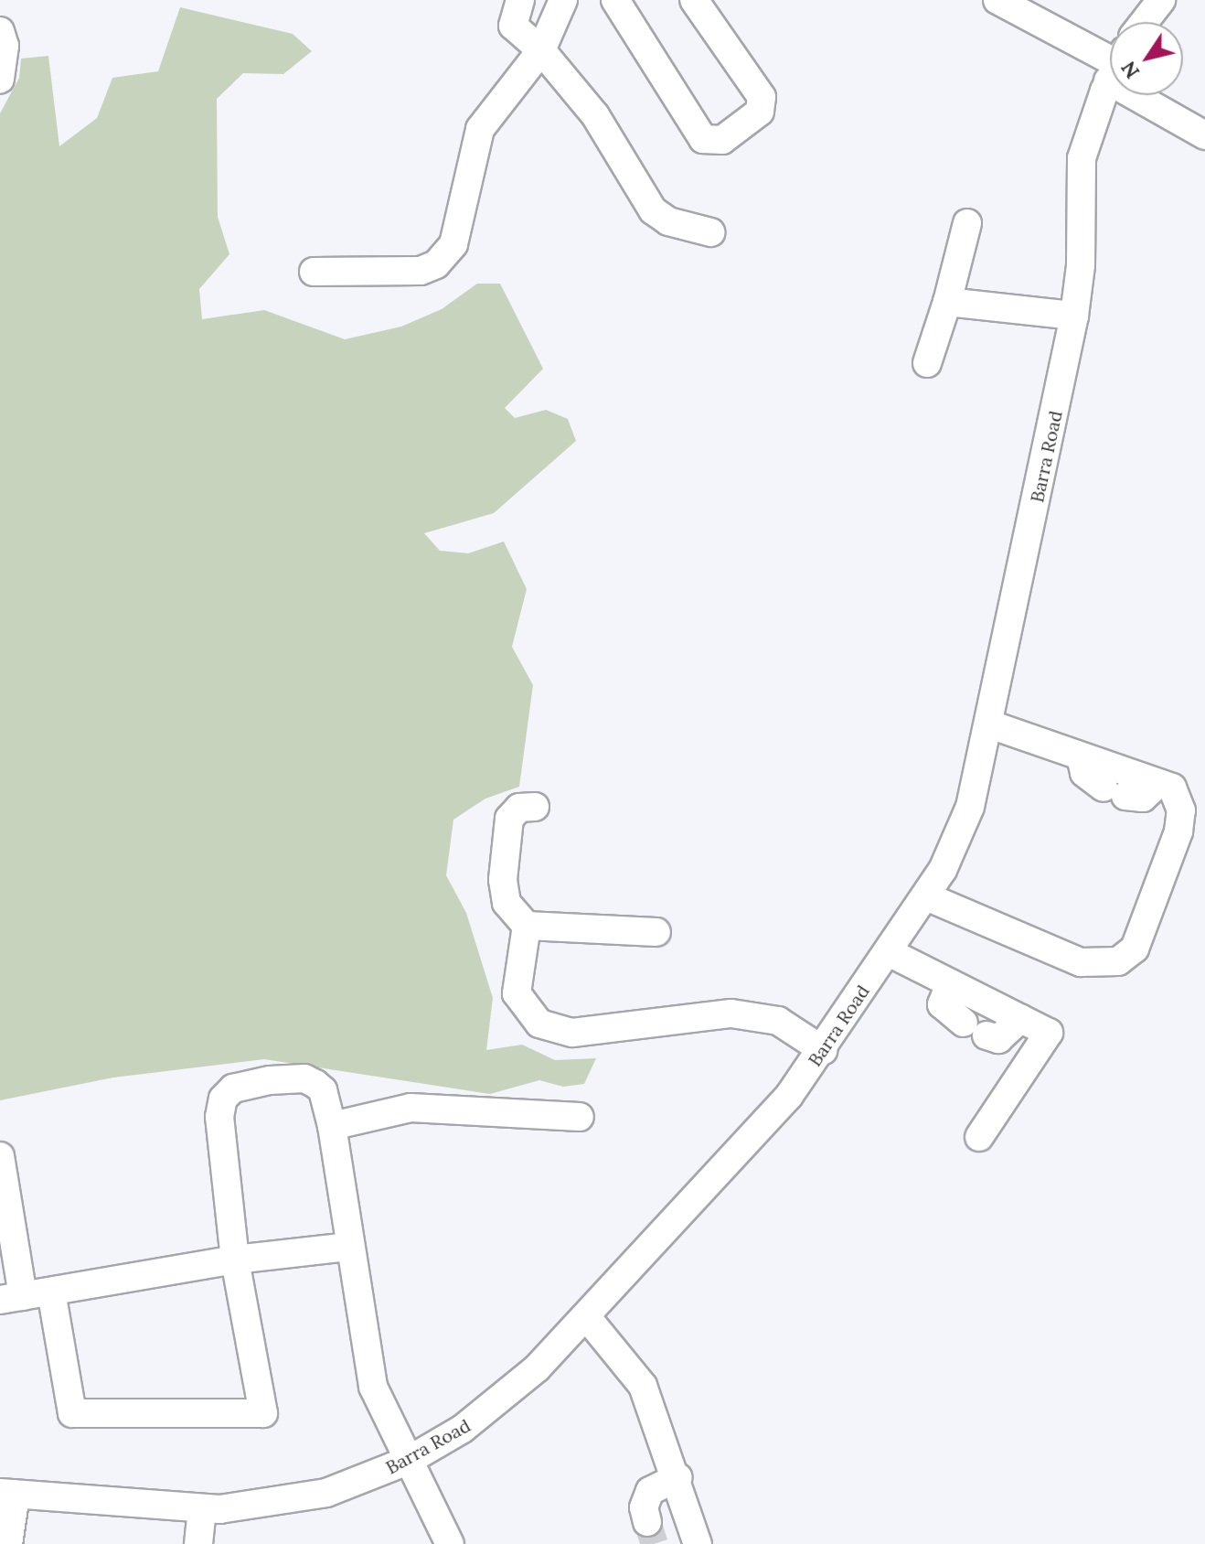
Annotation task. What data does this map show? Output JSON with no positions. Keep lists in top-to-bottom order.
{
  "streets": {
    "street": ["Barra Road"]
  },
  "north": "bottom left"
}
